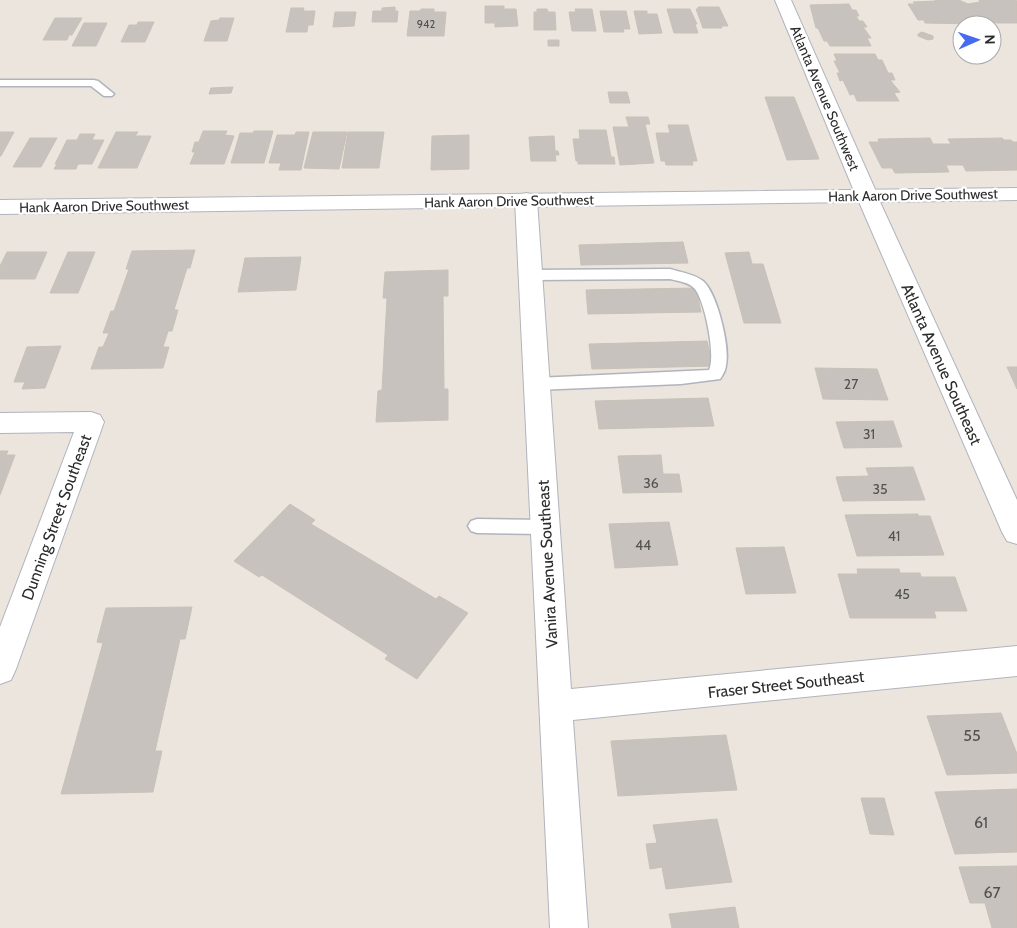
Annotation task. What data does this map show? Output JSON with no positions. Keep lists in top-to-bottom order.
{
  "streets": {
    "street": [
      "Atlanta Avenue Southwest",
      "Hank Aaron Drive Southwest",
      "Atlanta Avenue Southeast",
      "Dunning Street Southeast",
      "Vanira Avenue Southeast",
      "Fraser Street Southeast"
    ]
  },
  "crossings": [
    ["Atlanta Avenue Southwest", "Hank Aaron Drive Southwest"],
    ["Atlanta Avenue Southwest", "Atlanta Avenue Southeast"],
    ["Hank Aaron Drive Southwest", "Atlanta Avenue Southeast"],
    ["Hank Aaron Drive Southwest", "Vanira Avenue Southeast"],
    ["Vanira Avenue Southeast", "Fraser Street Southeast"]
  ],
  "house_numbers": [
    "942",
    "27",
    "31",
    "36",
    "35",
    "41",
    "44",
    "45",
    "55",
    "61",
    "67"
  ],
  "north": "right"
}
